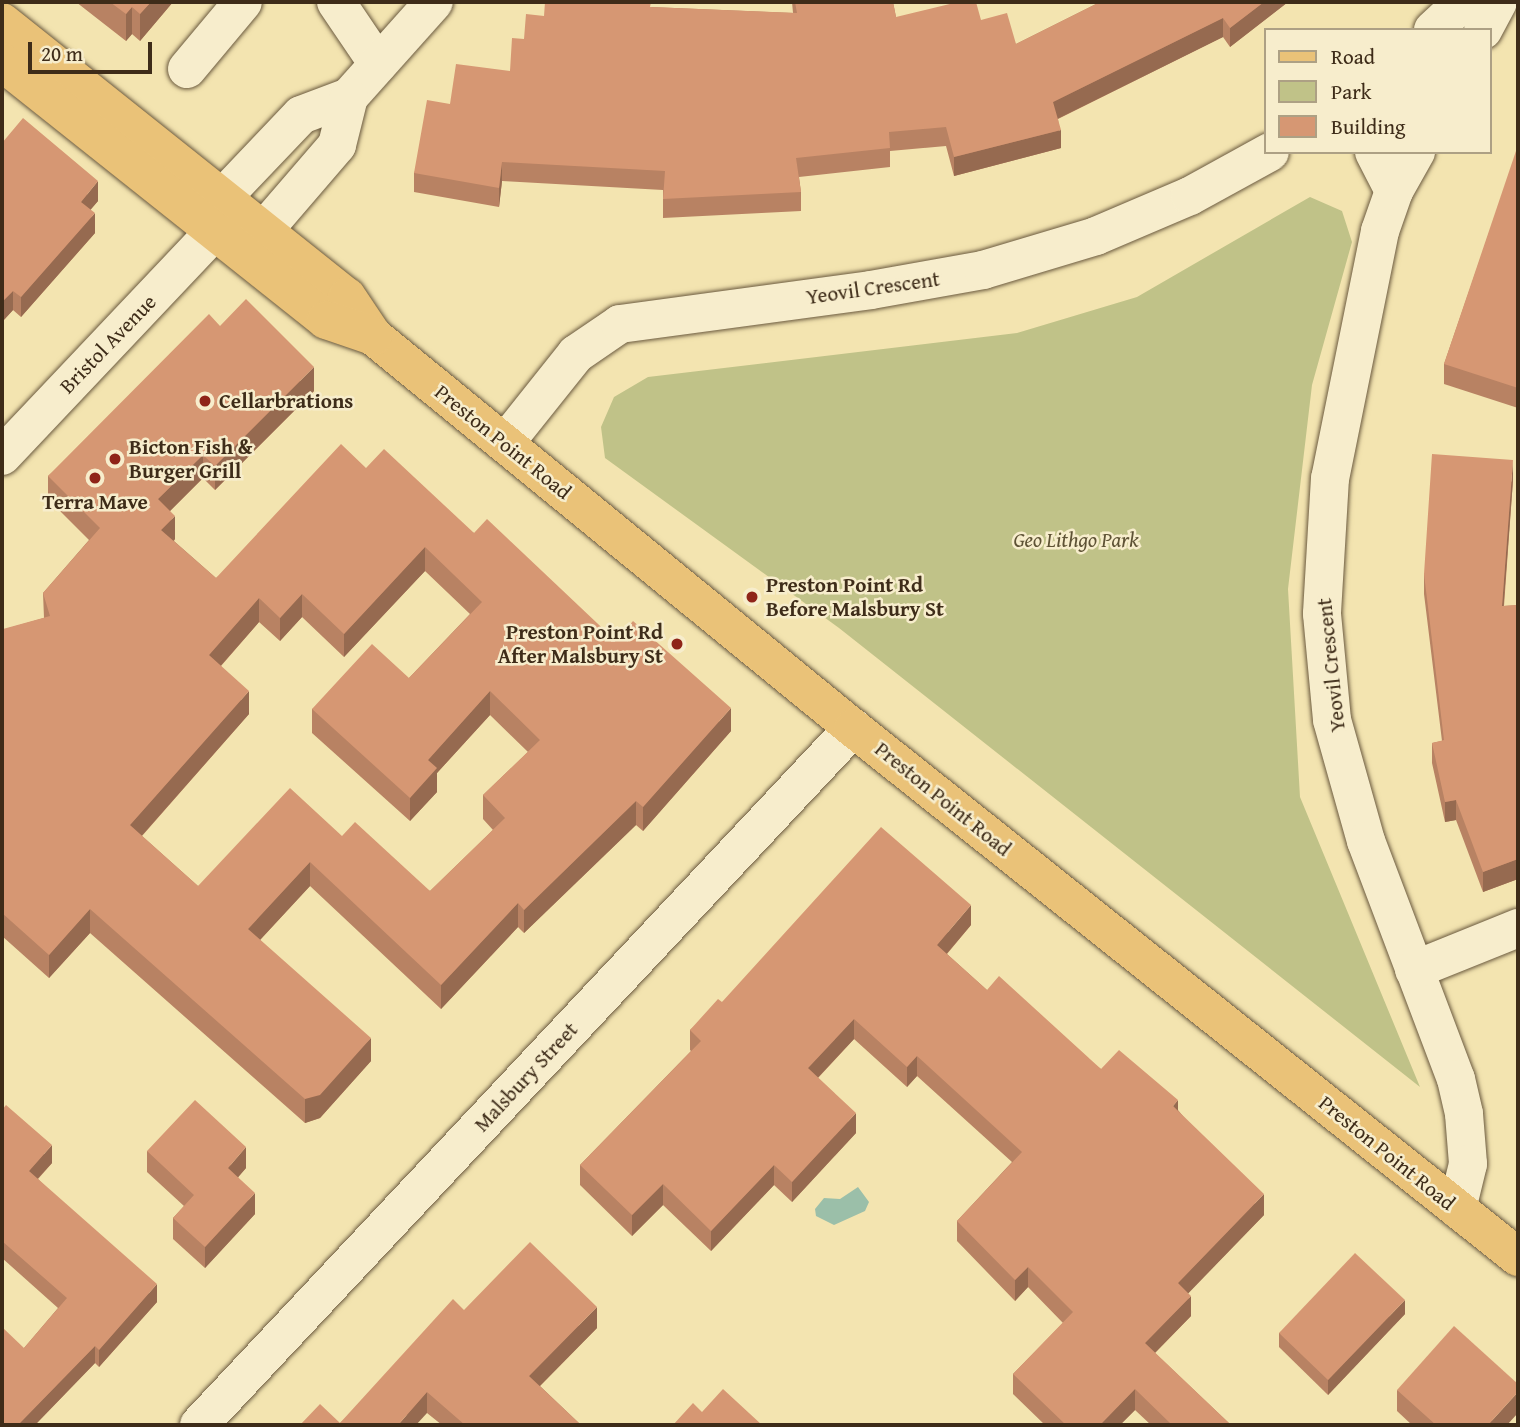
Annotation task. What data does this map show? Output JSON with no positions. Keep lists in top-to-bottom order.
{
  "streets": {
    "main road": ["Preston Point Road"],
    "street": ["Yeovil Crescent", "Bristol Avenue", "Malsbury Street"]
  },
  "crossings": [
    ["Yeovil Crescent", "Preston Point Road"],
    ["Bristol Avenue", "Preston Point Road"],
    ["Preston Point Road", "Malsbury Street"]
  ],
  "parks": ["Geo Lithgo Park"],
  "places": [
    "Cellarbrations",
    "Bicton Fish & Burger Grill",
    "Terra Mave",
    "Preston Point Rd Before Malsbury St",
    "Preston Point Rd After Malsbury St"
  ],
  "legend": ["Road", "Park", "Building"],
  "scale_bar": "20 m"
}
